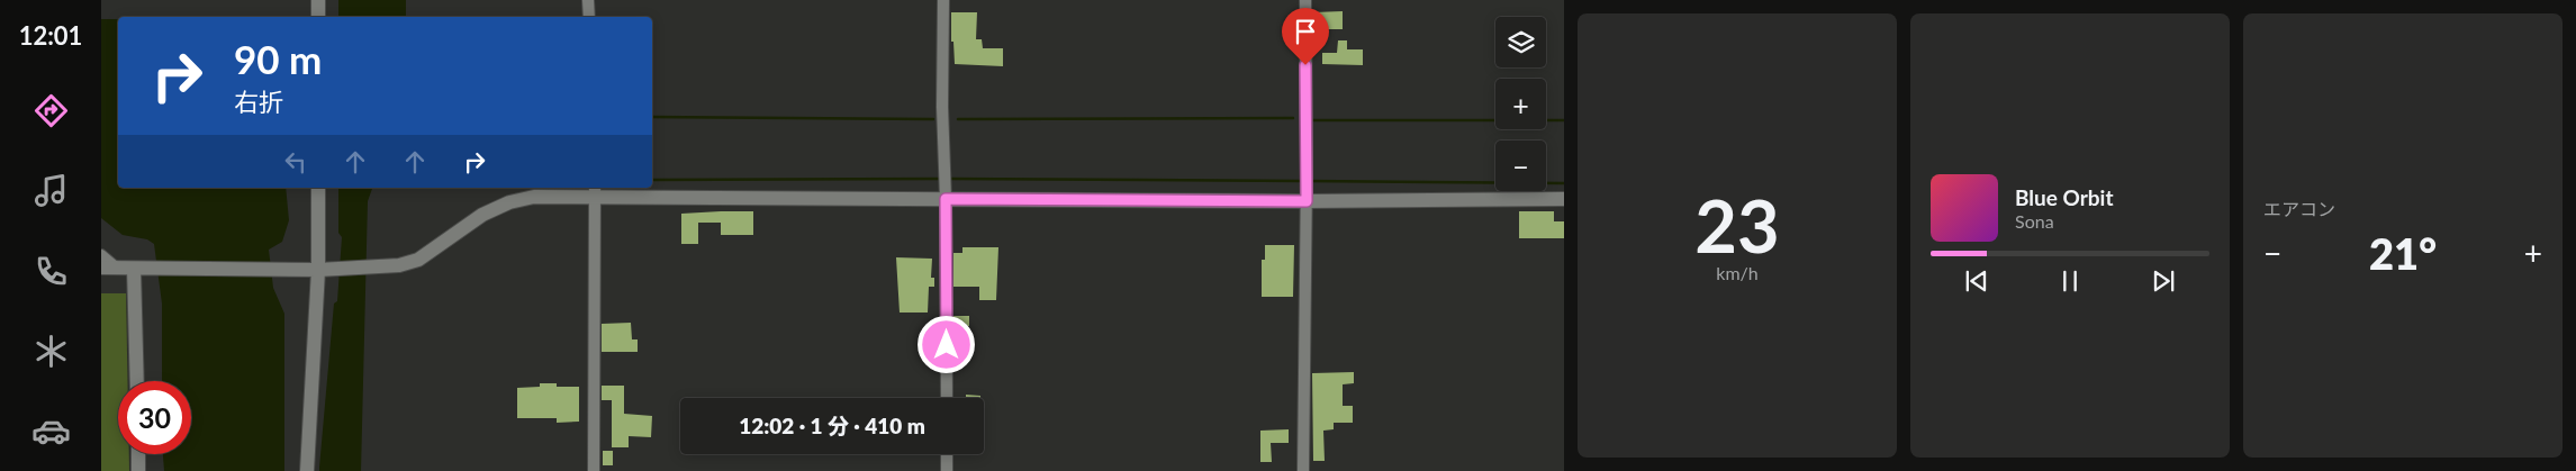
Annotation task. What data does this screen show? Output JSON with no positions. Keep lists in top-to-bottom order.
{
  "page": {
    "tabs": "12:01",
    "tile": [
      ["23", "km/h"],
      "エアコン"
    ],
    "map_buttons": ["+", "−"],
    "turn": ["90 m", "右折"],
    "song": ["Blue Orbit", "Sona"],
    "heat": ["−", "21°", "+"],
    "limit": "30",
    "trip": "12:02 · 1 分 · 410 m"
  }
}
